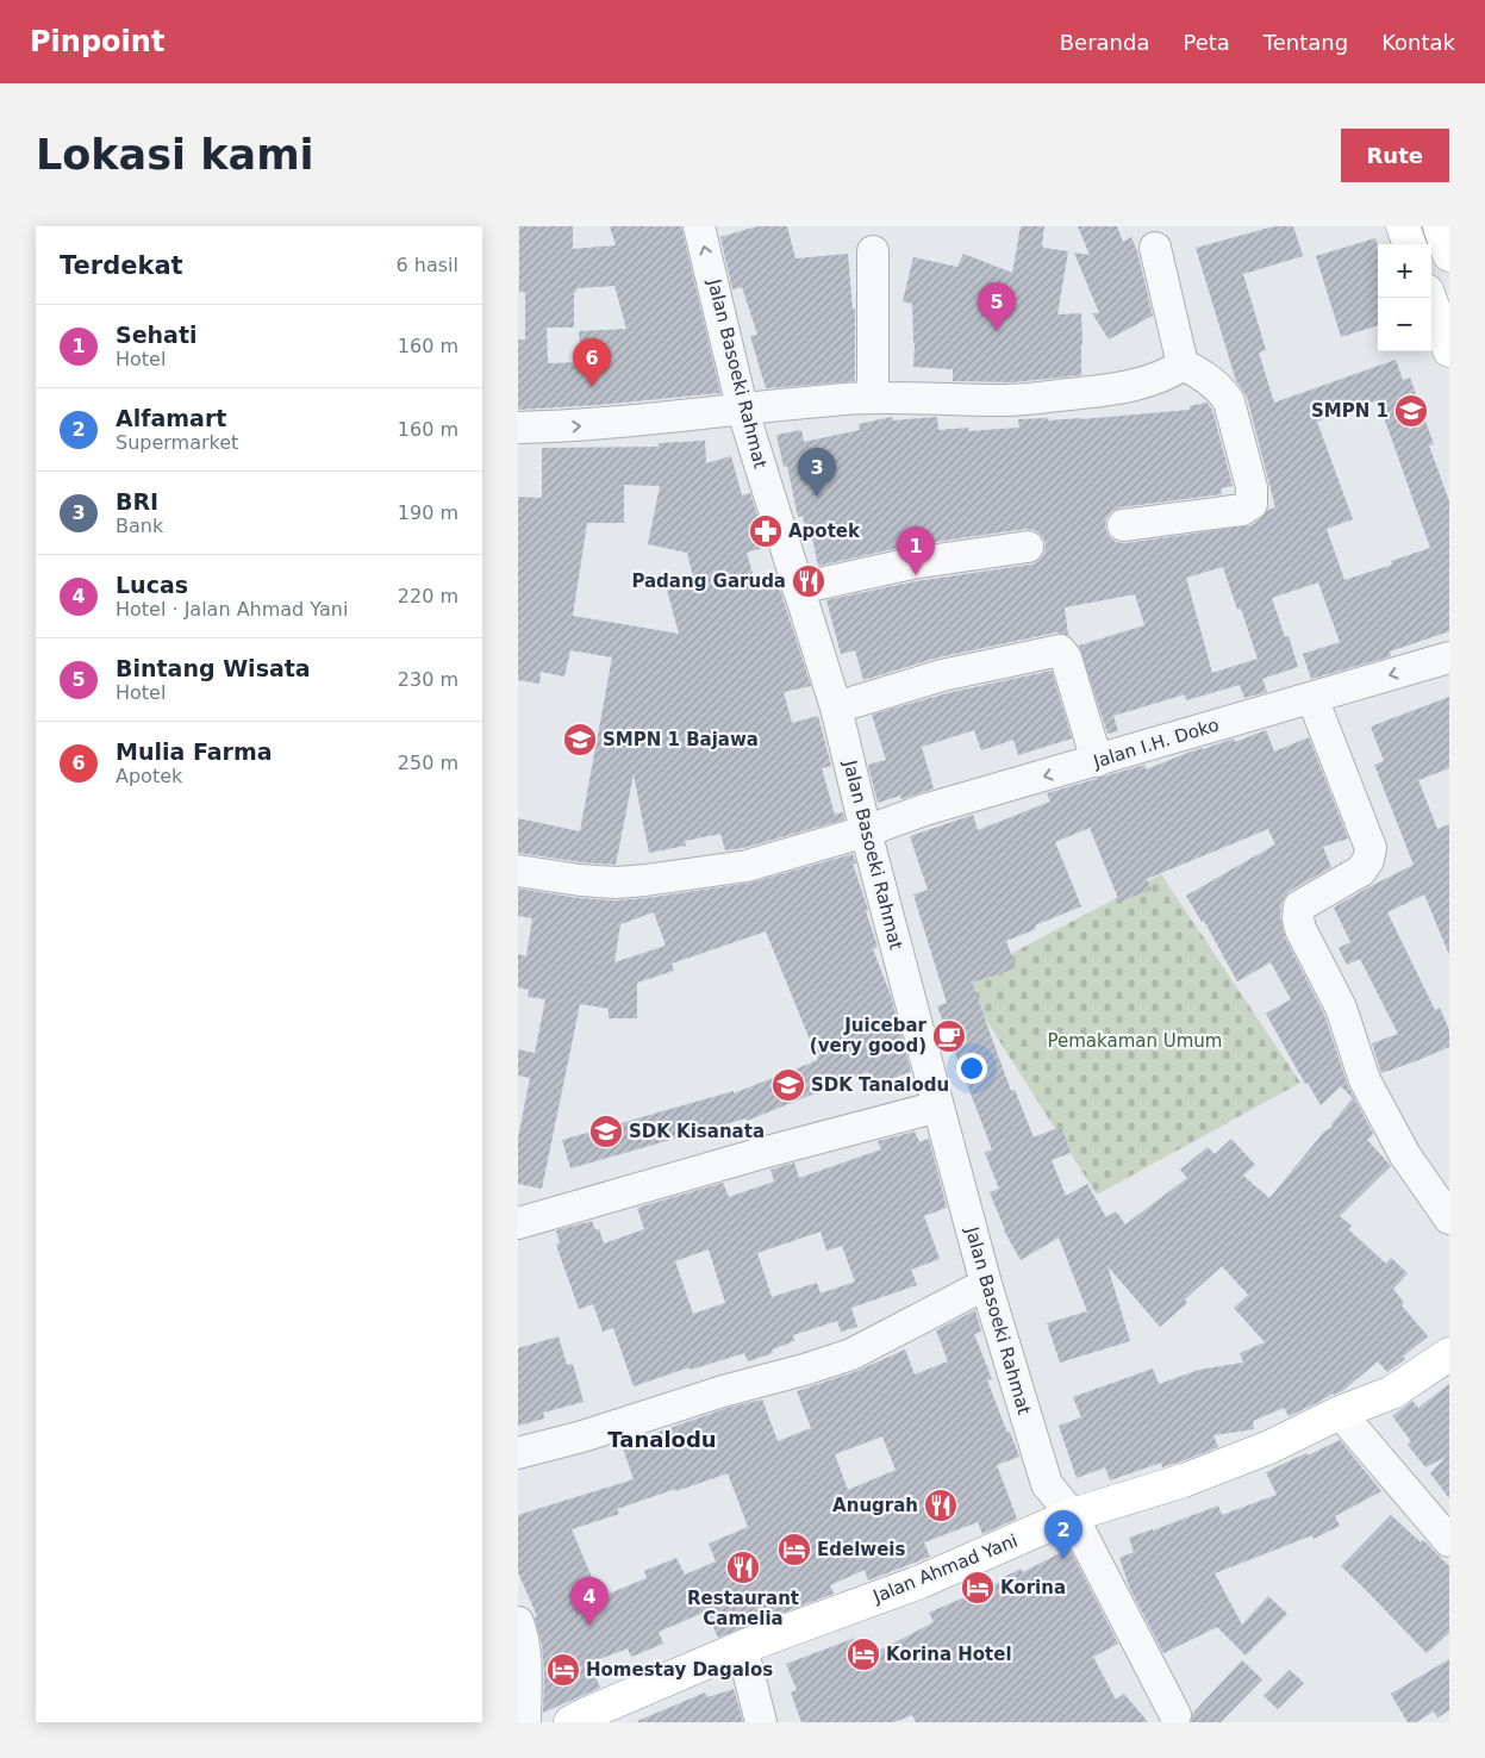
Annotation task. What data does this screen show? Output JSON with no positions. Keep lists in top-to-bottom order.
{
  "streets": {
    "highway": ["Jalan Ahmad Yani"],
    "street": ["Jalan Basoeki Rahmat", "Jalan I.H. Doko"]
  },
  "crossings": [
    ["Jalan Basoeki Rahmat", "Jalan I.H. Doko"]
  ],
  "districts": ["Tanalodu"],
  "parks": ["Pemakaman Umum"],
  "places": {
    "school or university": [
      "SMPN 1",
      "SMPN 1 Bajawa",
      "SDK Tanalodu",
      "SDK Kisanata"
    ],
    "pharmacy": ["Apotek"],
    "restaurant": ["Padang Garuda", "Anugrah", "Restaurant Camelia"],
    "cafe": ["Juicebar (very good)"],
    "hotel": [
      "Edelweis",
      "Korina",
      "Korina Hotel",
      "Homestay Dagalos"
    ]
  },
  "page": {
    "header": "Pinpoint",
    "nav": [
      "Beranda",
      "Peta",
      "Tentang",
      "Kontak"
    ],
    "buttons": "Rute",
    "title": "Lokasi kami",
    "heading": ["Terdekat", "6 hasil"],
    "map_buttons": ["+", "−"],
    "pins": [
      "5",
      "6",
      "3",
      "1",
      "2",
      "4"
    ],
    "list": [
      {
        "mark": "1",
        "name": "Sehati",
        "note": "Hotel",
        "value": "160 m"
      },
      {
        "mark": "2",
        "name": "Alfamart",
        "note": "Supermarket",
        "value": "160 m"
      },
      {
        "mark": "3",
        "name": "BRI",
        "note": "Bank",
        "value": "190 m"
      },
      {
        "mark": "4",
        "name": "Lucas",
        "note": "Hotel · Jalan Ahmad Yani",
        "value": "220 m"
      },
      {
        "mark": "5",
        "name": "Bintang Wisata",
        "note": "Hotel",
        "value": "230 m"
      },
      {
        "mark": "6",
        "name": "Mulia Farma",
        "note": "Apotek",
        "value": "250 m"
      }
    ]
  }
}
